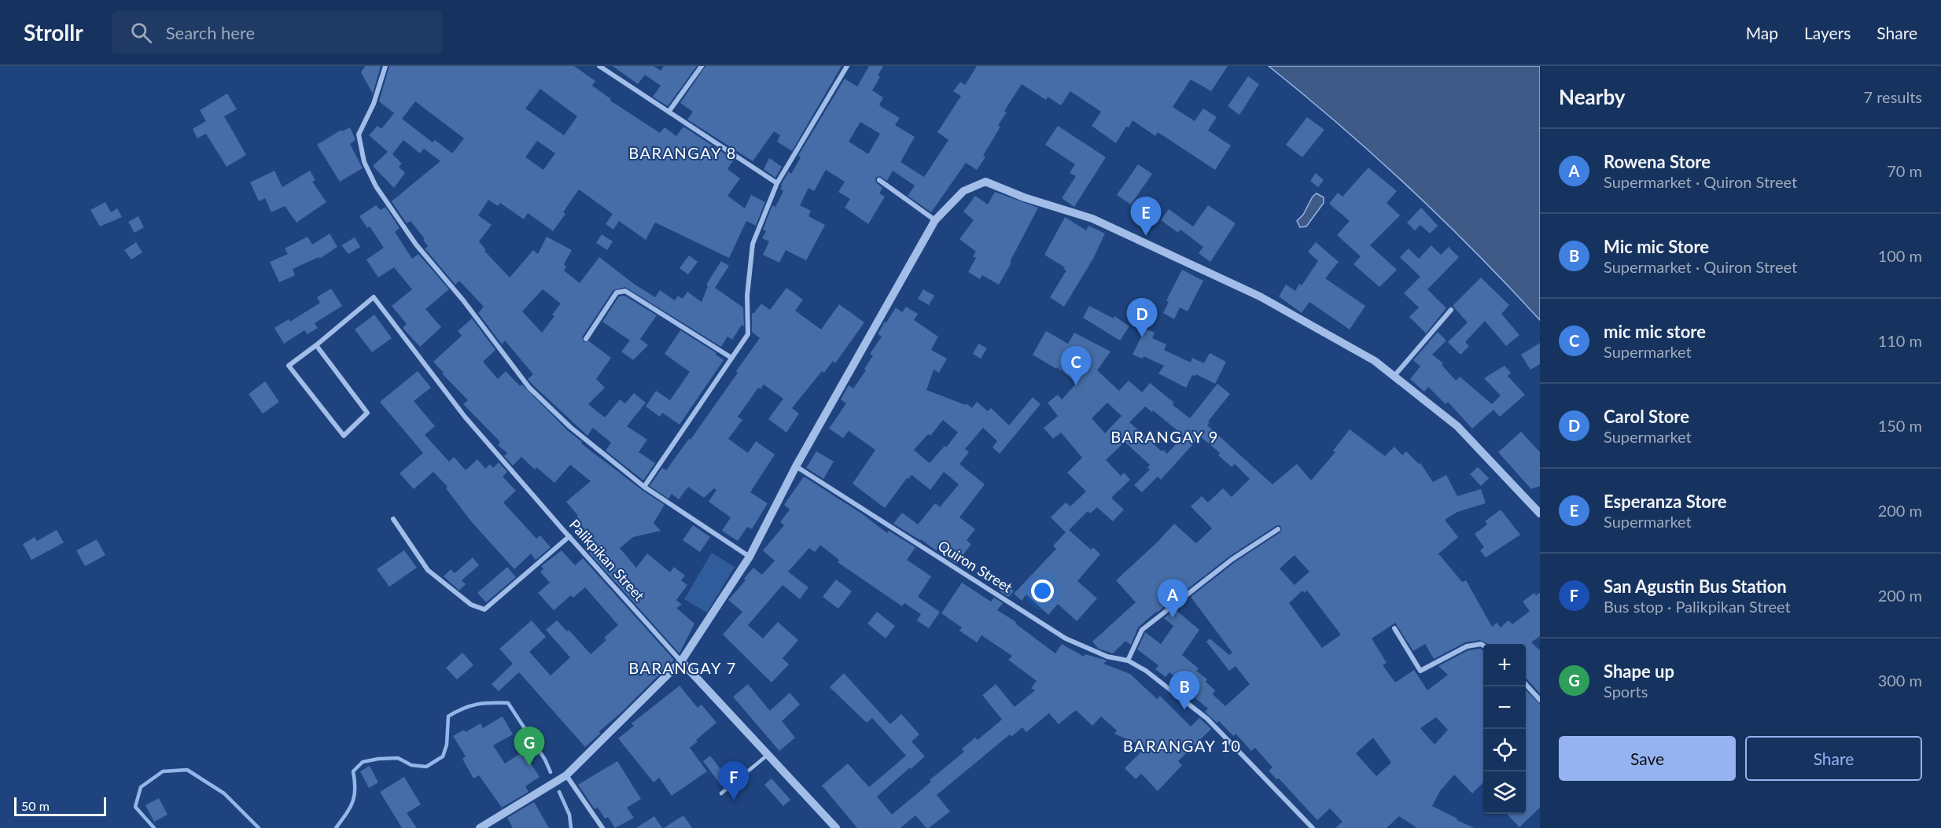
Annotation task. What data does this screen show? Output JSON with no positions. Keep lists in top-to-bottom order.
{
  "streets": {
    "street": ["Palikpikan Street", "Quiron Street"]
  },
  "districts": [
    "BARANGAY 8",
    "BARANGAY 9",
    "BARANGAY 7",
    "BARANGAY 10"
  ],
  "scale_bar": "50 m",
  "page": {
    "header": "Strollr",
    "search": "Search here",
    "nav": ["Map", "Layers", "Share"],
    "heading": ["Nearby", "7 results"],
    "list": [
      {
        "mark": "A",
        "name": "Rowena Store",
        "note": "Supermarket · Quiron Street",
        "value": "70 m"
      },
      {
        "mark": "B",
        "name": "Mic mic Store",
        "note": "Supermarket · Quiron Street",
        "value": "100 m"
      },
      {
        "mark": "C",
        "name": "mic mic store",
        "note": "Supermarket",
        "value": "110 m"
      },
      {
        "mark": "D",
        "name": "Carol Store",
        "note": "Supermarket",
        "value": "150 m"
      },
      {
        "mark": "E",
        "name": "Esperanza Store",
        "note": "Supermarket",
        "value": "200 m"
      },
      {
        "mark": "F",
        "name": "San Agustin Bus Station",
        "note": "Bus stop · Palikpikan Street",
        "value": "200 m"
      },
      {
        "mark": "G",
        "name": "Shape up",
        "note": "Sports",
        "value": "300 m"
      }
    ],
    "pins": [
      "E",
      "D",
      "C",
      "A",
      "B",
      "G",
      "F"
    ],
    "map_buttons": ["+", "−"],
    "buttons": ["Save", "Share"],
    "scale": "50 m"
  }
}
